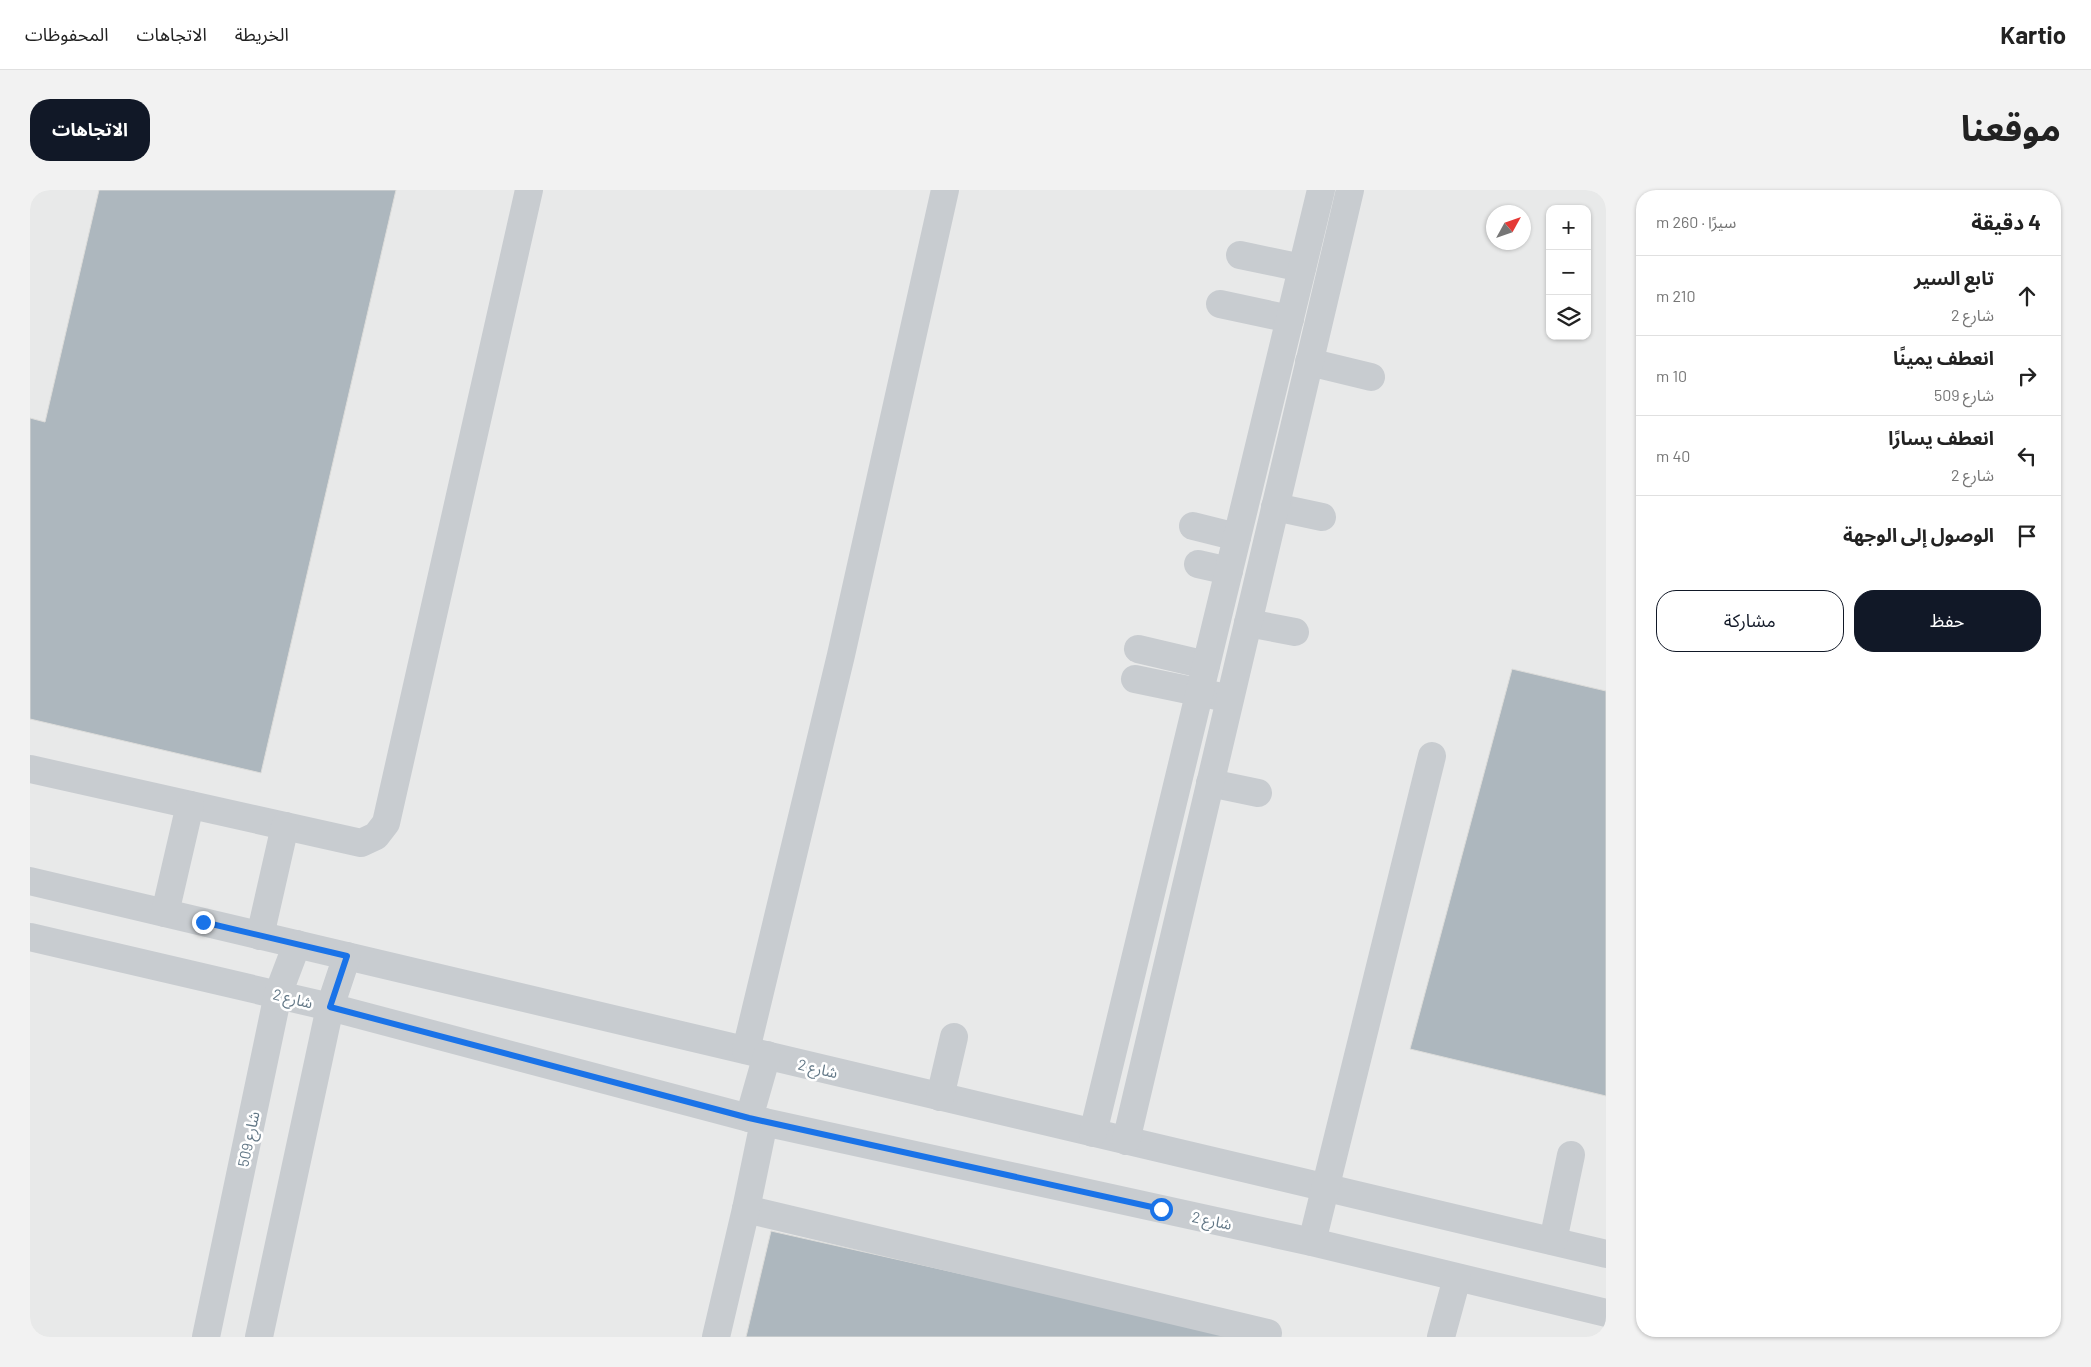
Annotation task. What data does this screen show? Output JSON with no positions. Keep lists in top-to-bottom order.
{
  "streets": {
    "street": ["شارع 2", "شارع 509"]
  },
  "crossings": [
    ["شارع 2", "شارع 509"]
  ],
  "north": "top right",
  "page": {
    "header": "Kartio",
    "nav": ["الخريطة", "الاتجاهات", "المحفوظات"],
    "title": "موقعنا",
    "buttons": [
      "الاتجاهات",
      ["حفظ", "مشاركة"]
    ],
    "heading": ["4 دقيقة", "سيرًا · 260 m"],
    "map_buttons": ["+", "−"],
    "list": [
      ["تابع السير", "شارع 2", "210 m"],
      ["انعطف يمينًا", "شارع 509", "10 m"],
      ["انعطف يسارًا", "شارع 2", "40 m"],
      "الوصول إلى الوجهة"
    ]
  }
}
